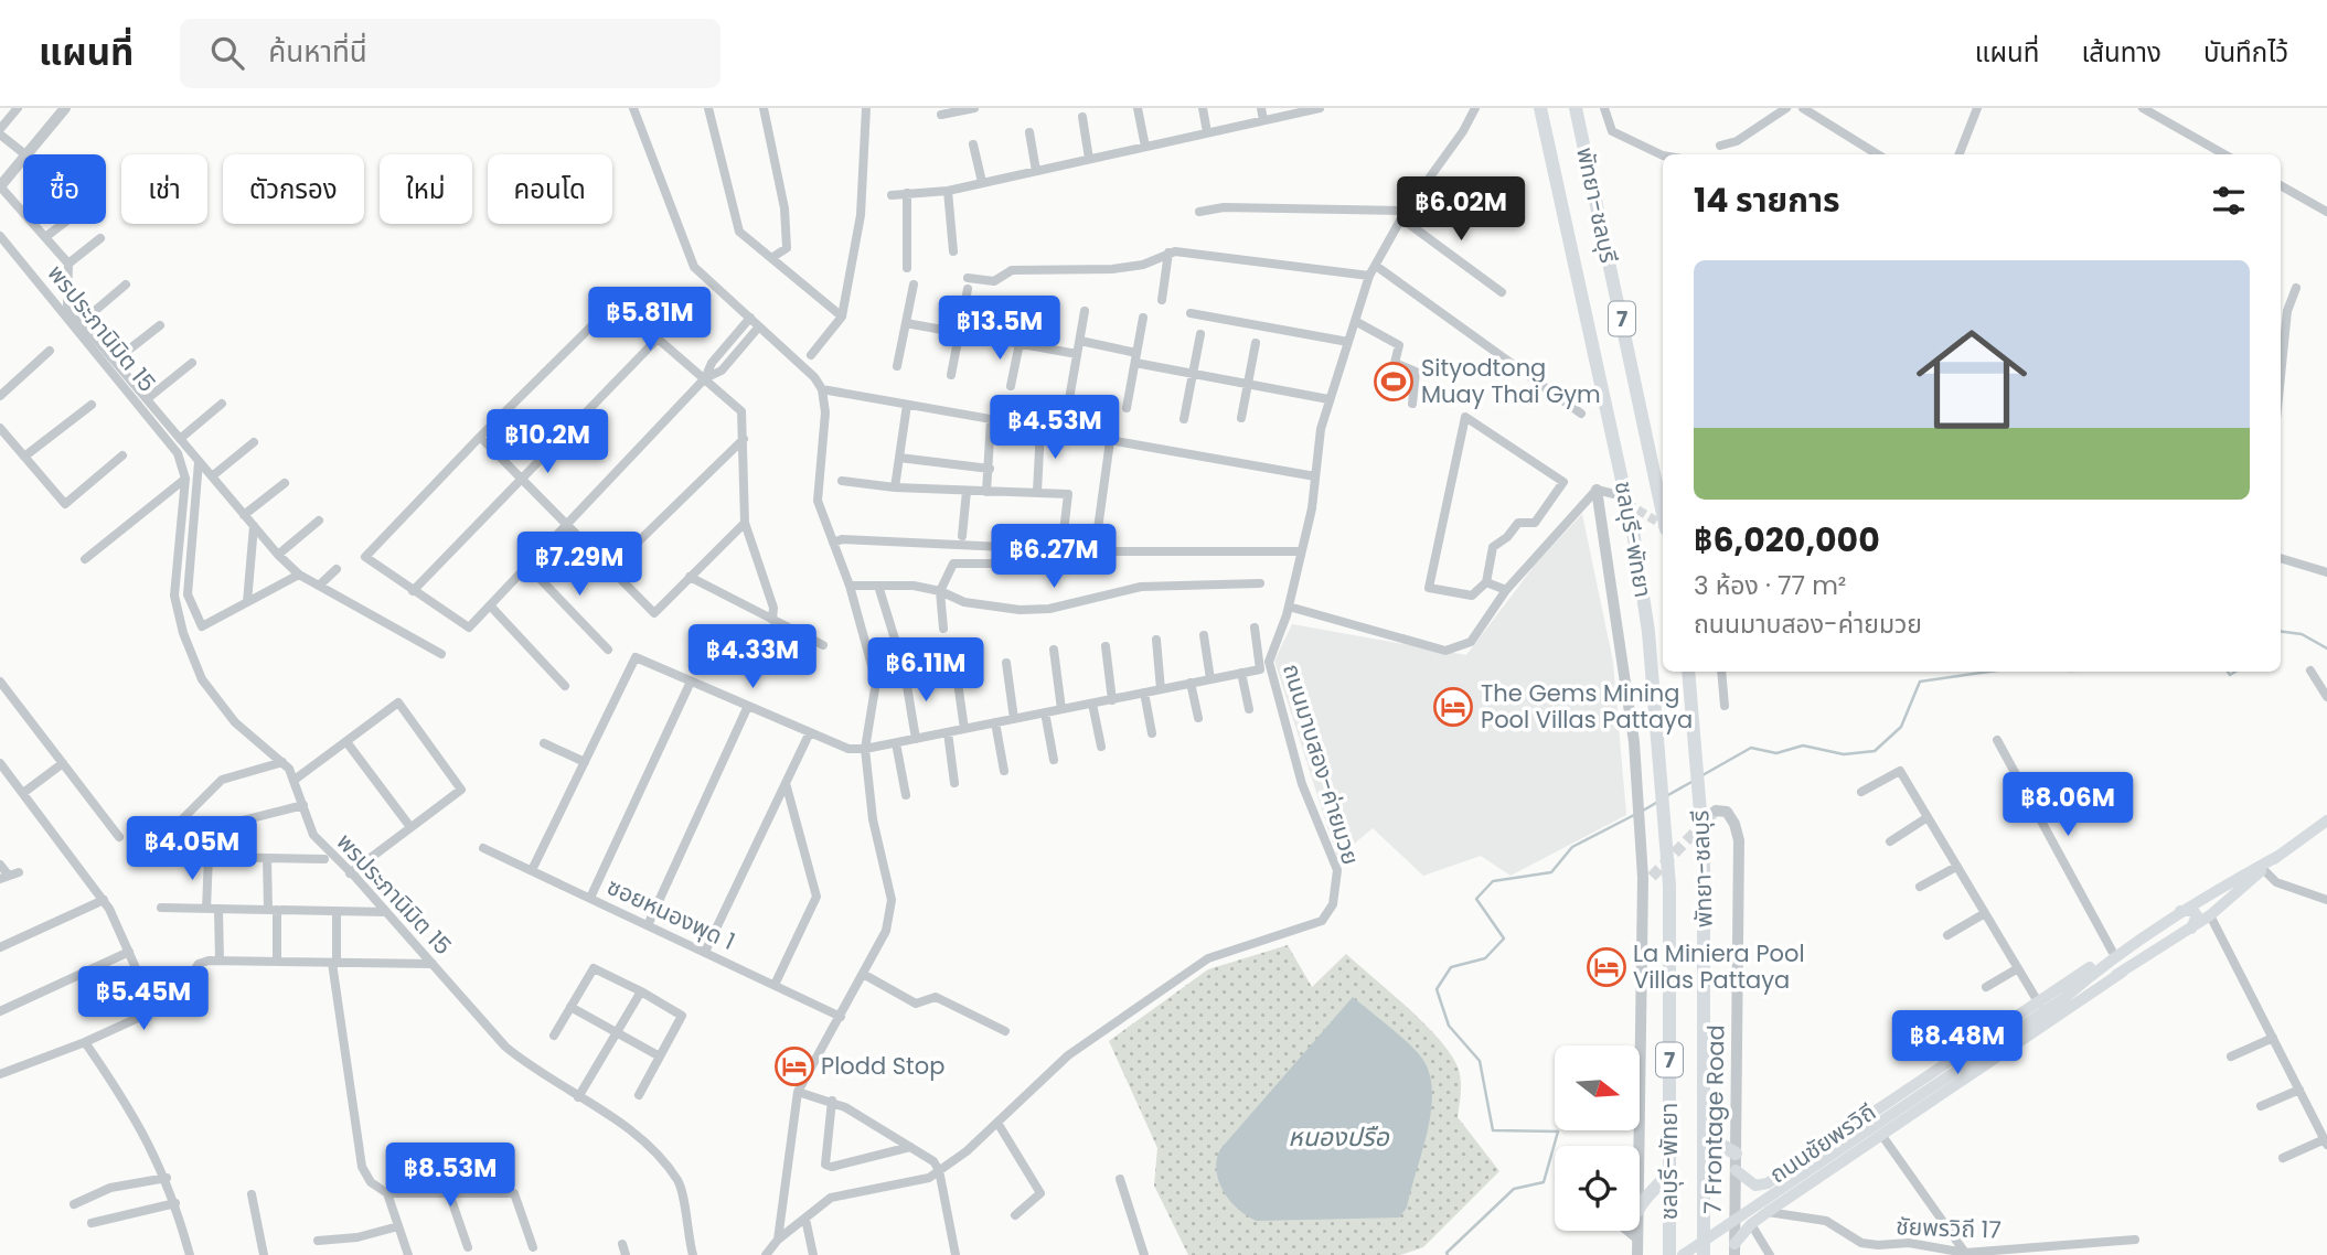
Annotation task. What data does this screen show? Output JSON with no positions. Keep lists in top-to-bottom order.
{
  "streets": {
    "highway": ["พัทยา-ชลบุรี", "7", "ชลบุรี-พัทยา"],
    "main road": ["ถนนชัยพรวิถี"],
    "street": [
      "พรประภานิมิต 15",
      "ถนนมาบสอง-ค่ายมวย",
      "ซอยหนองพุด 1",
      "7 Frontage Road",
      "ชัยพรวิถี 17"
    ]
  },
  "crossings": [
    ["7 Frontage Road", "ถนนชัยพรวิถี"],
    ["ถนนชัยพรวิถี", "ชัยพรวิถี 17"]
  ],
  "water": ["หนองปรือ"],
  "places": {
    "sports": ["Sityodtong Muay Thai Gym"],
    "hotel": ["The Gems Mining Pool Villas Pattaya", "La Miniera Pool Villas Pattaya", "Plodd Stop"]
  },
  "north": "right",
  "page": {
    "header": "แผนที่",
    "search": "ค้นหาที่นี่",
    "nav": ["แผนที่", "เส้นทาง", "บันทึกไว้"],
    "chip": [
      "ซื้อ",
      "เช่า",
      "ตัวกรอง",
      "ใหม่",
      "คอนโด"
    ],
    "heading": "14 รายการ",
    "price": [
      "฿6.02M",
      "฿5.81M",
      "฿13.5M",
      "฿4.53M",
      "฿10.2M",
      "฿6.27M",
      "฿7.29M",
      "฿4.33M",
      "฿6.11M",
      "฿8.06M",
      "฿4.05M",
      "฿5.45M",
      "฿8.48M",
      "฿8.53M"
    ],
    "list": [
      {
        "name": "฿6,020,000",
        "note": "3 ห้อง · 77 m² · ถนนมาบสอง-ค่ายมวย"
      }
    ]
  }
}
